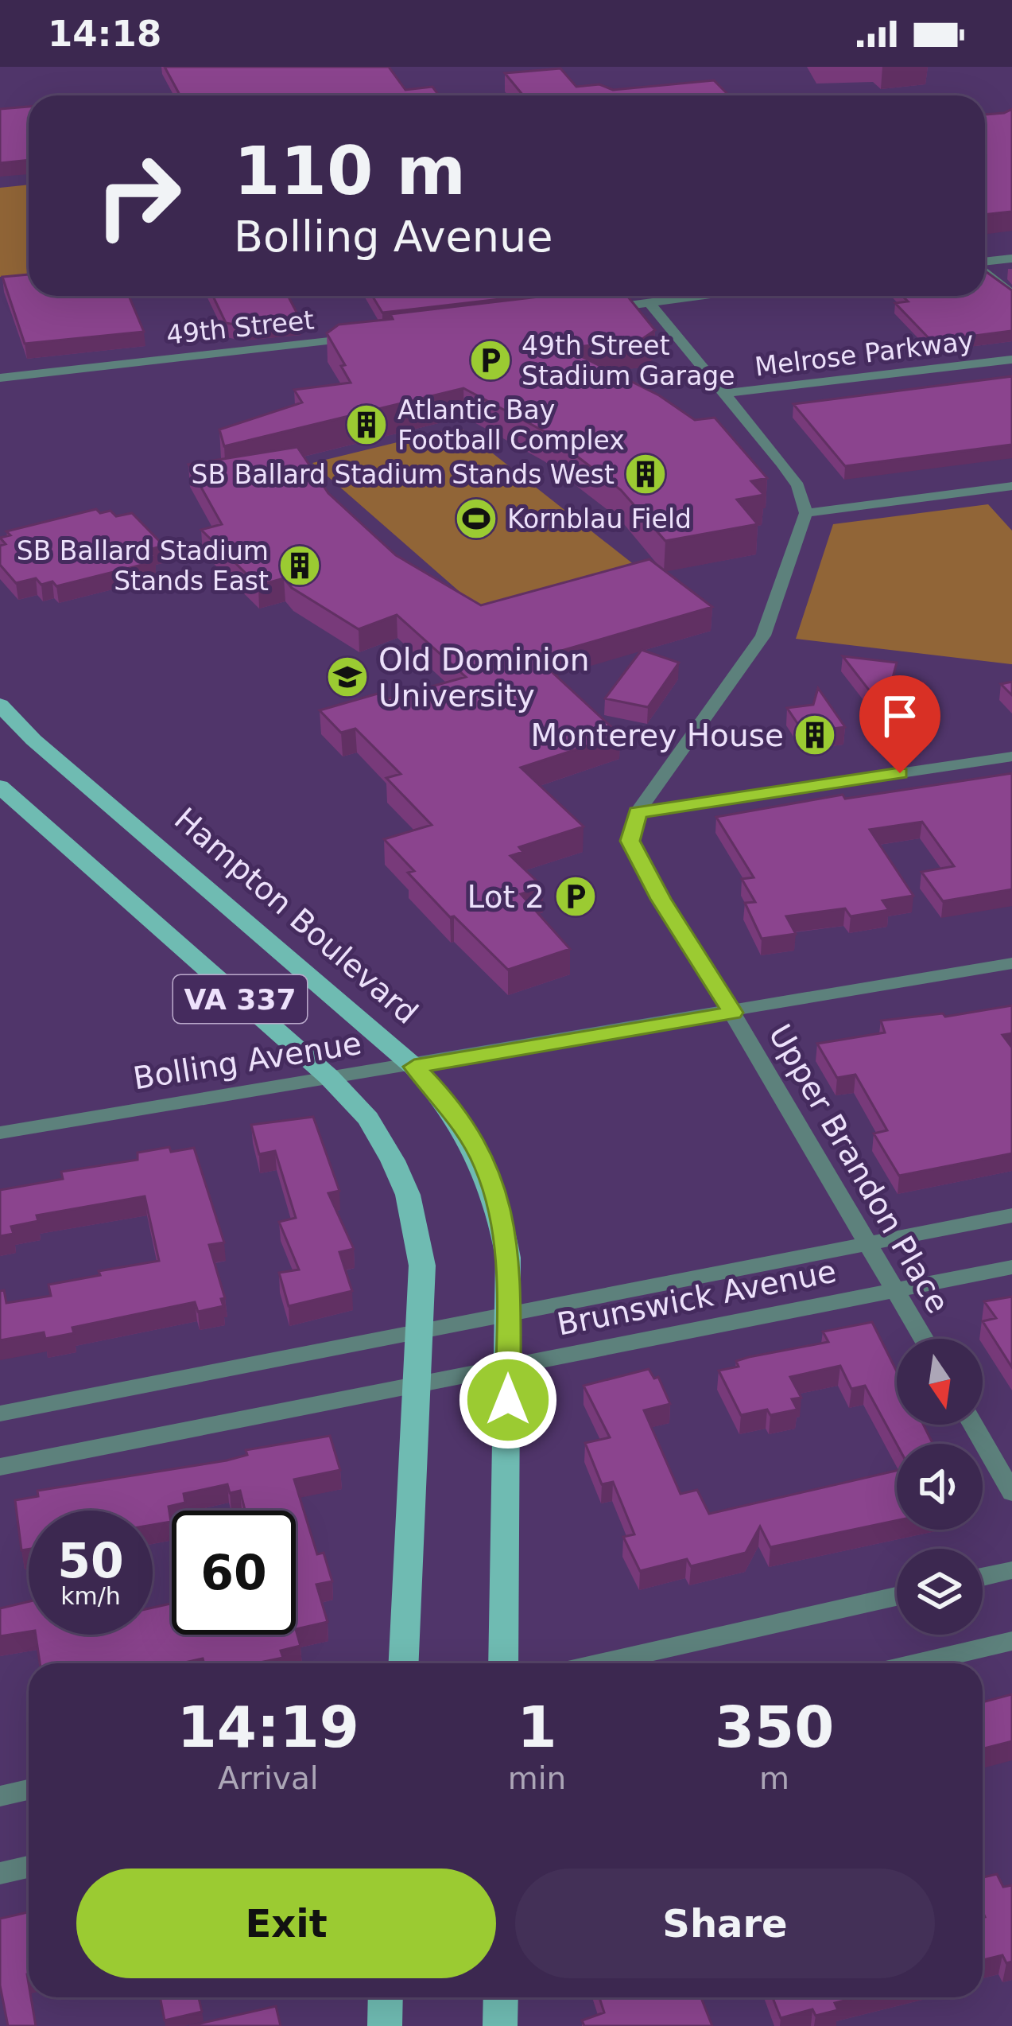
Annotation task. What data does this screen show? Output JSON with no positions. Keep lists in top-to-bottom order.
{
  "streets": {
    "main road": ["Hampton Boulevard", "VA 337"],
    "street": [
      "49th Street",
      "Melrose Parkway",
      "Bolling Avenue",
      "Upper Brandon Place",
      "Brunswick Avenue"
    ]
  },
  "crossings": [
    ["Hampton Boulevard", "Bolling Avenue"],
    ["Hampton Boulevard", "Brunswick Avenue"],
    ["VA 337", "Bolling Avenue"],
    ["VA 337", "Brunswick Avenue"],
    ["Bolling Avenue", "Upper Brandon Place"],
    ["Upper Brandon Place", "Brunswick Avenue"]
  ],
  "places": {
    "parking": ["49th Street Stadium Garage", "Lot 2"],
    "building": [
      "Atlantic Bay Football Complex",
      "SB Ballard Stadium Stands West",
      "SB Ballard Stadium Stands East",
      "Monterey House"
    ],
    "sports": ["Kornblau Field"],
    "school or university": ["Old Dominion University"]
  },
  "north": "bottom",
  "page": {
    "status": "14:18",
    "turn": ["110 m", "Bolling Avenue"],
    "speed": "50 km/h",
    "limit": "60",
    "eta": [
      "14:19",
      "Arrival",
      "1",
      "min",
      "350",
      "m"
    ],
    "buttons": ["Exit", "Share"]
  }
}
